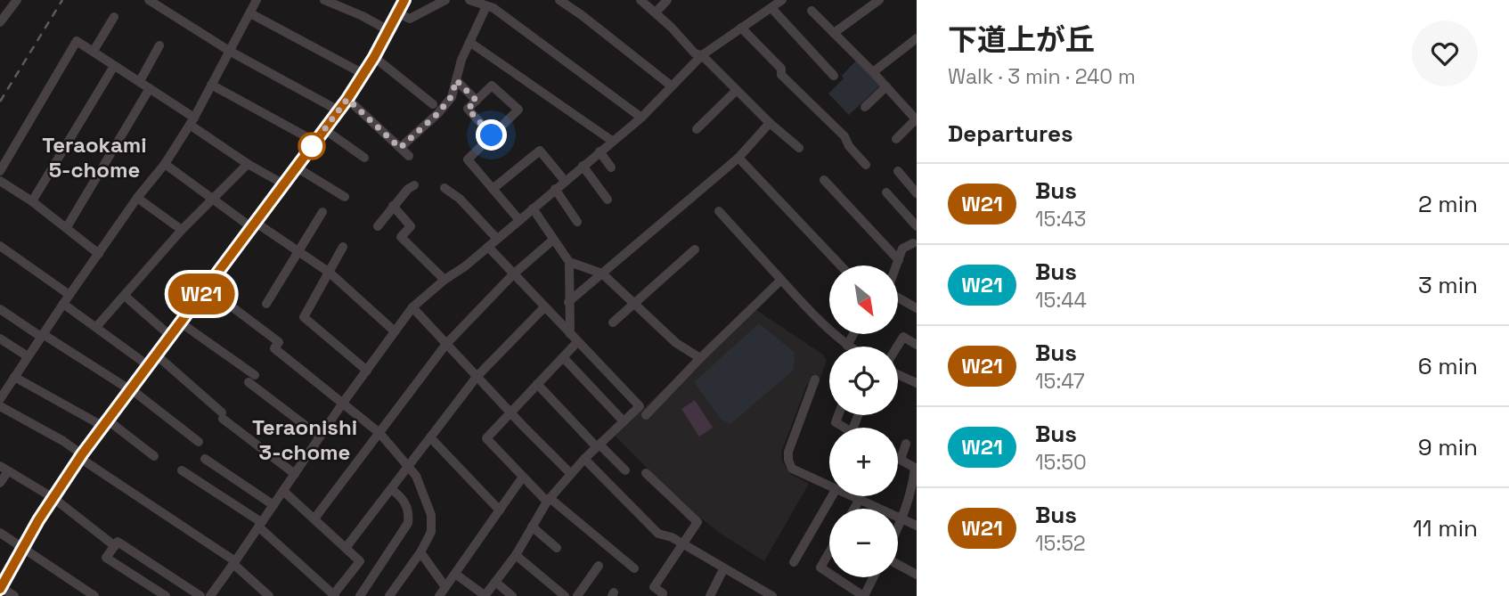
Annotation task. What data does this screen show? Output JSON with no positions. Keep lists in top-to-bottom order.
{
  "districts": ["Teraokami 5-chome", "Teraonishi 3-chome"],
  "lines": ["bus line W21"],
  "north": "bottom right",
  "page": {
    "on_map": "W21",
    "heading": [
      ["下道上が丘", "Walk · 3 min · 240 m"],
      "Departures"
    ],
    "list": [
      {
        "mark": "W21",
        "name": "Bus",
        "note": "15:43",
        "value": "2 min"
      },
      {
        "mark": "W21",
        "name": "Bus",
        "note": "15:44",
        "value": "3 min"
      },
      {
        "mark": "W21",
        "name": "Bus",
        "note": "15:47",
        "value": "6 min"
      },
      {
        "mark": "W21",
        "name": "Bus",
        "note": "15:50",
        "value": "9 min"
      },
      {
        "mark": "W21",
        "name": "Bus",
        "note": "15:52",
        "value": "11 min"
      }
    ],
    "map_buttons": ["+", "−"]
  }
}
